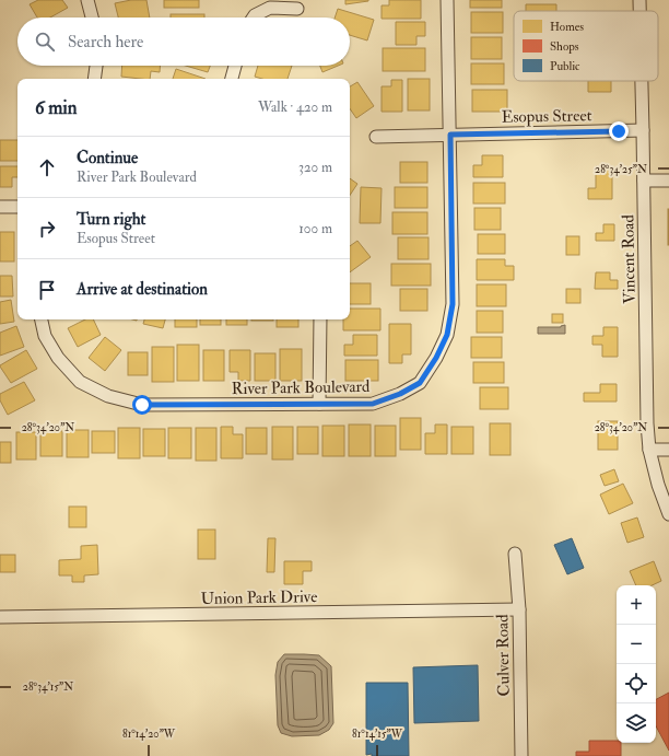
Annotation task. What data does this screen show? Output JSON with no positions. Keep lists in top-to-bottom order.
{
  "streets": {
    "street": [
      "Esopus Street",
      "Vincent Road",
      "River Park Boulevard",
      "Union Park Drive",
      "Culver Road"
    ]
  },
  "crossings": [
    ["Esopus Street", "Vincent Road"],
    ["Esopus Street", "River Park Boulevard"],
    ["Union Park Drive", "Culver Road"]
  ],
  "legend": ["Homes", "Shops", "Public"],
  "page": {
    "search": "Search here",
    "heading": ["6 min", "Walk · 420 m"],
    "list": [
      ["Continue", "River Park Boulevard", "320 m"],
      ["Turn right", "Esopus Street", "100 m"],
      "Arrive at destination"
    ],
    "map_buttons": ["+", "−"]
  },
  "coordinates": [
    "28°34'25\"N",
    "28°34'20\"N",
    "28°34'15\"N",
    "81°14'20\"W",
    "81°14'15\"W"
  ]
}
